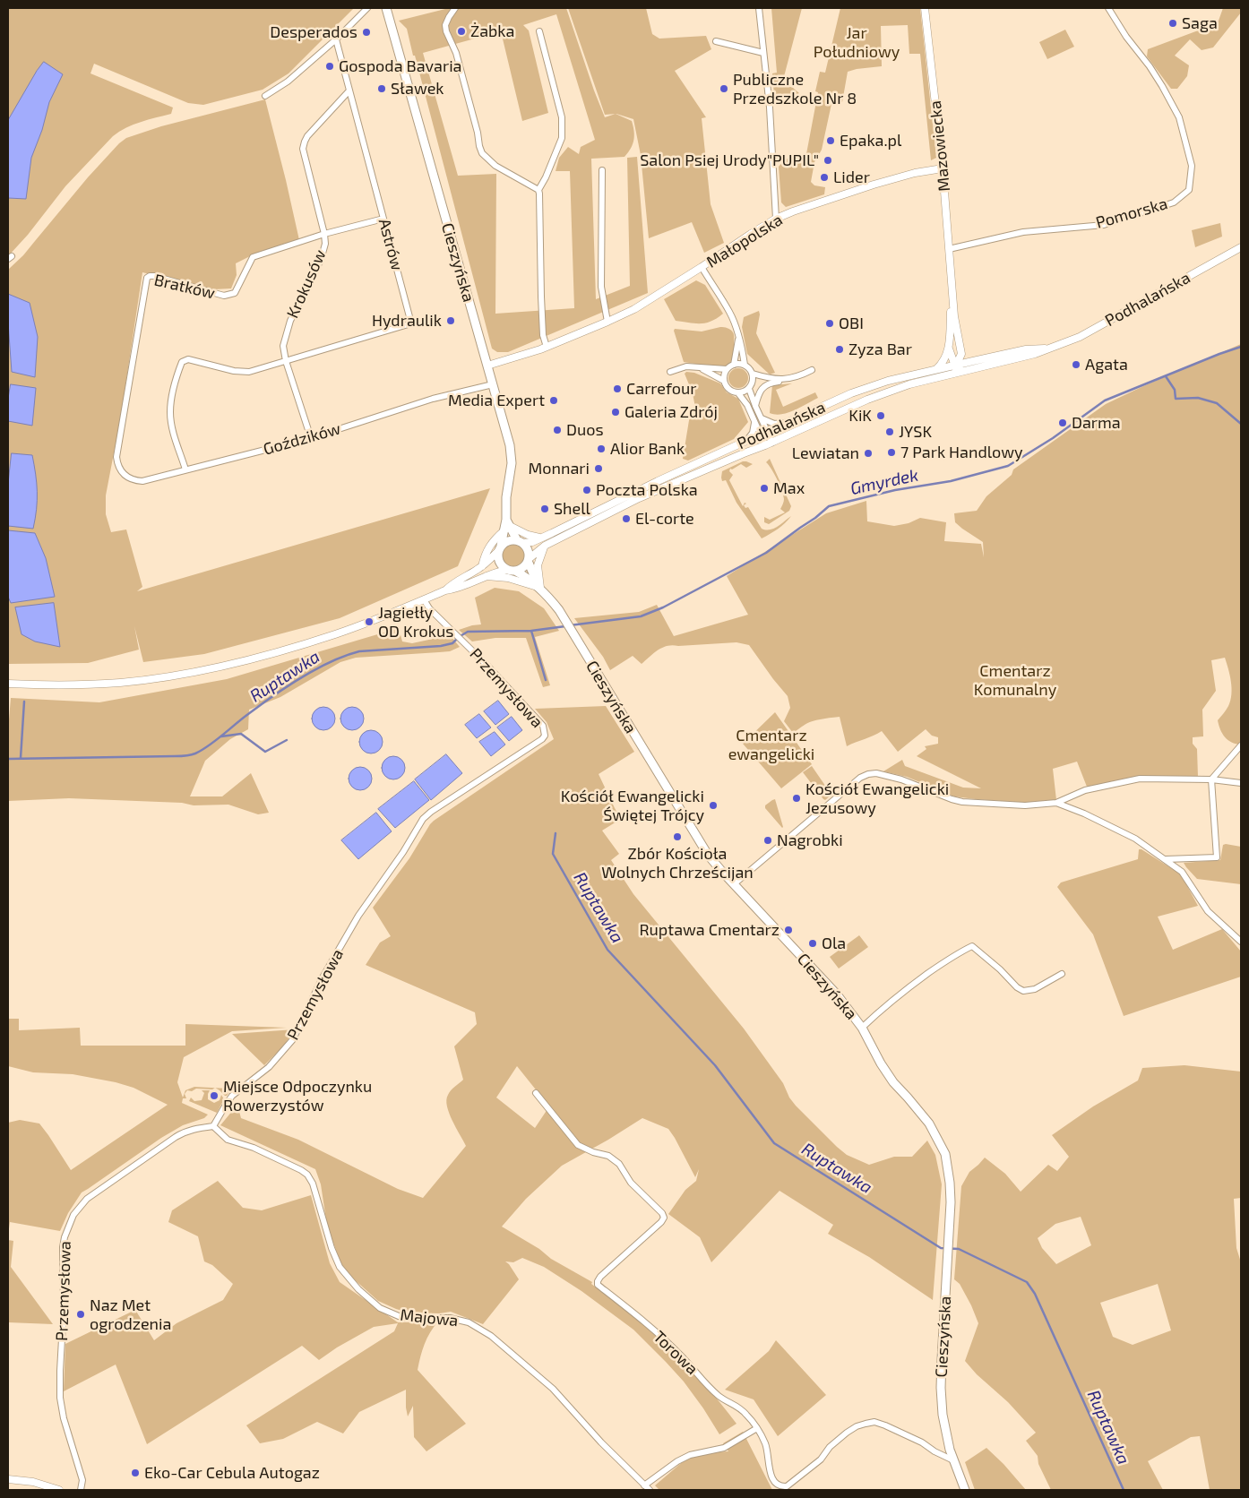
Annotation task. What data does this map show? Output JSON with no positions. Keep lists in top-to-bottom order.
{
  "streets": {
    "main road": ["Cieszyńska"],
    "street": [
      "Mazowiecka",
      "Pomorska",
      "Małopolska",
      "Astrów",
      "Krokusów",
      "Bratków",
      "Podhalańska",
      "Goździków",
      "Przemysłowa",
      "Majowa",
      "Torowa"
    ]
  },
  "crossings": [
    ["Mazowiecka", "Pomorska"],
    ["Mazowiecka", "Małopolska"],
    ["Mazowiecka", "Podhalańska"],
    ["Małopolska", "Cieszyńska"],
    ["Astrów", "Krokusów"],
    ["Astrów", "Bratków"],
    ["Cieszyńska", "Podhalańska"],
    ["Cieszyńska", "Goździków"],
    ["Cieszyńska", "Torowa"],
    ["Krokusów", "Bratków"],
    ["Krokusów", "Goździków"],
    ["Bratków", "Goździków"],
    ["Przemysłowa", "Majowa"]
  ],
  "water": ["Gmyrdek", "Ruptawka"],
  "parks": ["Jar Południowy", "Cmentarz Komunalny", "Cmentarz ewangelicki"],
  "places": [
    "Saga",
    "Żabka",
    "Desperados",
    "Gospoda Bavaria",
    "Sławek",
    "Publiczne Przedszkole Nr 8",
    "Epaka.pl",
    "Salon Psiej Urody\"PUPIL\"",
    "Lider",
    "Hydraulik",
    "OBI",
    "Zyza Bar",
    "Agata",
    "Carrefour",
    "Media Expert",
    "Galeria Zdrój",
    "KiK",
    "Darma",
    "Duos",
    "JYSK",
    "Alior Bank",
    "7 Park Handlowy",
    "Lewiatan",
    "Monnari",
    "Max",
    "Poczta Polska",
    "Shell",
    "El-corte",
    "Jagiełły OD Krokus",
    "Kościół Ewangelicki Jezusowy",
    "Kościół Ewangelicki Świętej Trójcy",
    "Zbór Kościoła Wolnych Chrześcijan",
    "Nagrobki",
    "Ruptawa Cmentarz",
    "Ola",
    "Miejsce Odpoczynku Rowerzystów",
    "Naz Met ogrodzenia",
    "Eko-Car Cebula Autogaz"
  ]
}
